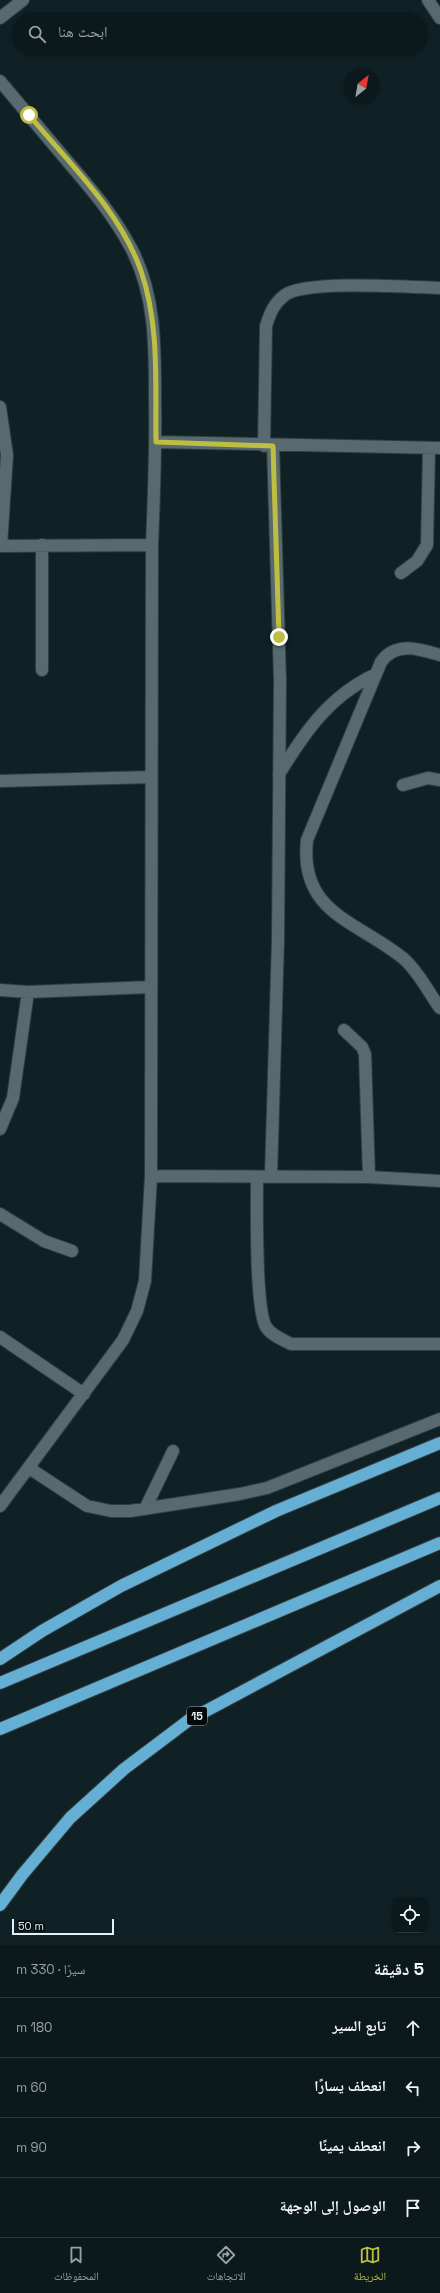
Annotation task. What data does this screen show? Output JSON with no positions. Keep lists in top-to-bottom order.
{
  "streets": {
    "highway": ["15"]
  },
  "scale_bar": "50 m",
  "north": "top right",
  "page": {
    "search": "ابحث هنا",
    "scale": "50 m",
    "heading": ["5 دقيقة", "سيرًا · 330 m"],
    "list": [
      ["تابع السير", "180 m"],
      ["انعطف يسارًا", "60 m"],
      ["انعطف يمينًا", "90 m"],
      "الوصول إلى الوجهة"
    ],
    "nav": ["الخريطة", "الاتجاهات", "المحفوظات"]
  }
}
